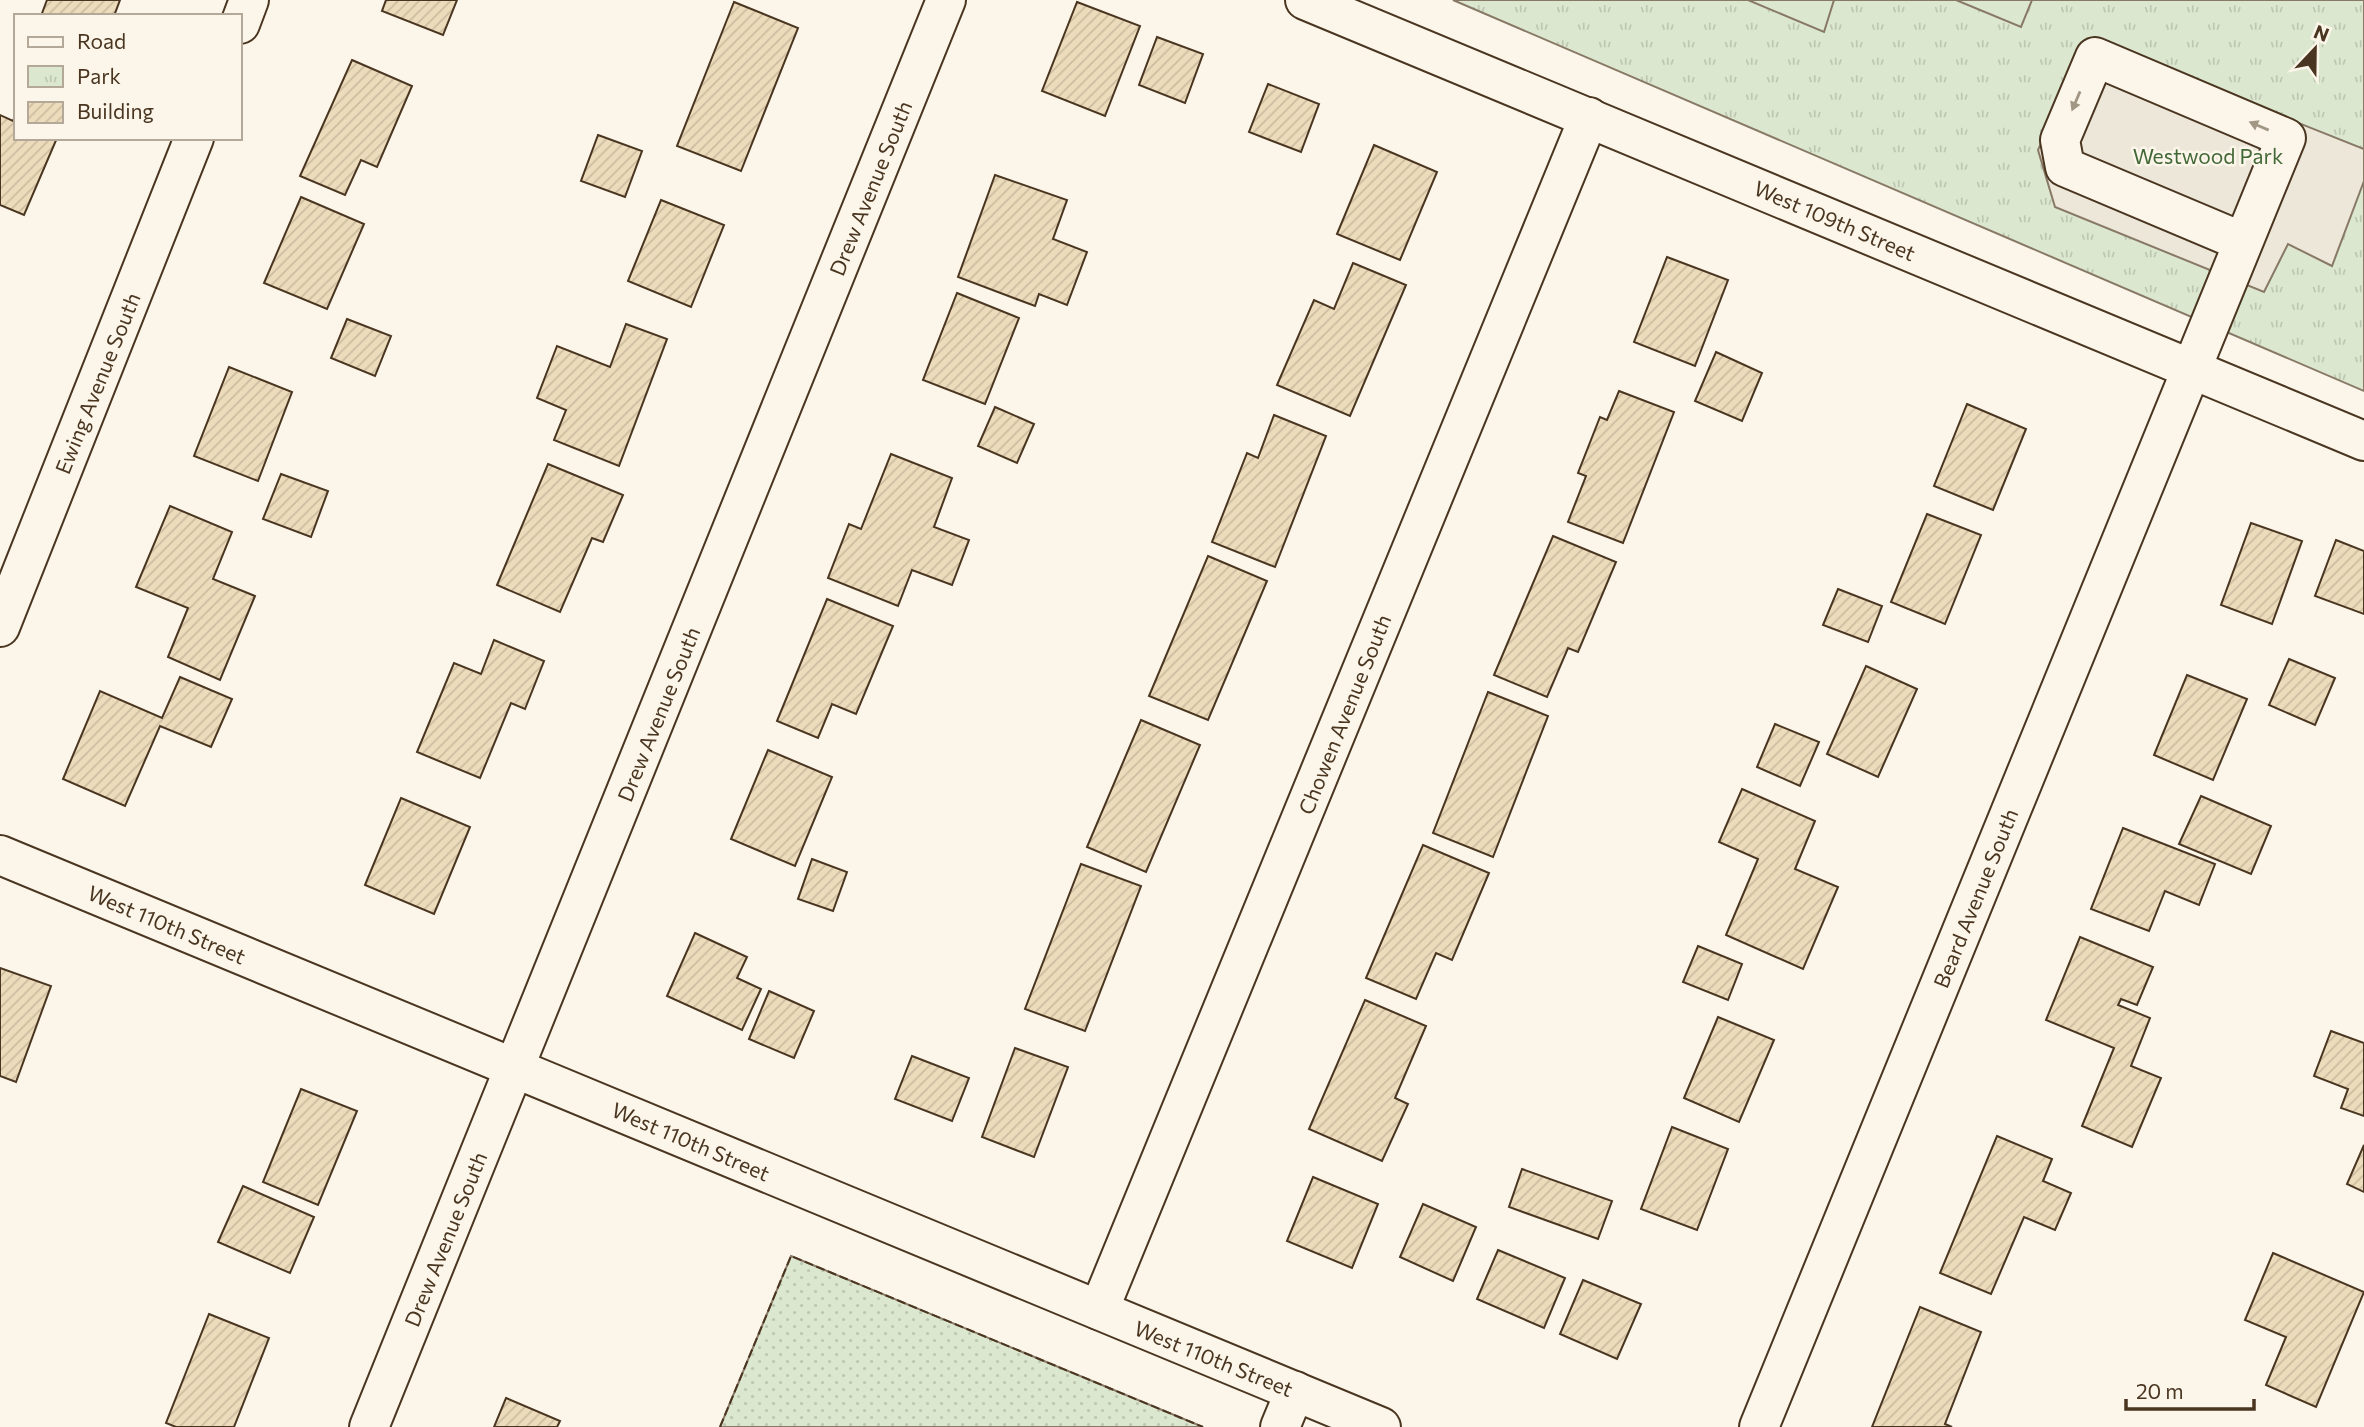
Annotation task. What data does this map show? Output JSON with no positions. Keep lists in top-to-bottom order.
{
  "streets": {
    "street": [
      "Drew Avenue South",
      "West 109th Street",
      "Ewing Avenue South",
      "Chowen Avenue South",
      "Beard Avenue South",
      "West 110th Street"
    ]
  },
  "crossings": [
    ["Drew Avenue South", "West 110th Street"],
    ["West 109th Street", "Chowen Avenue South"],
    ["West 109th Street", "Beard Avenue South"],
    ["Chowen Avenue South", "West 110th Street"]
  ],
  "parks": ["Westwood Park"],
  "legend": ["Road", "Park", "Building"],
  "scale_bar": "20 m",
  "north": "top"
}
